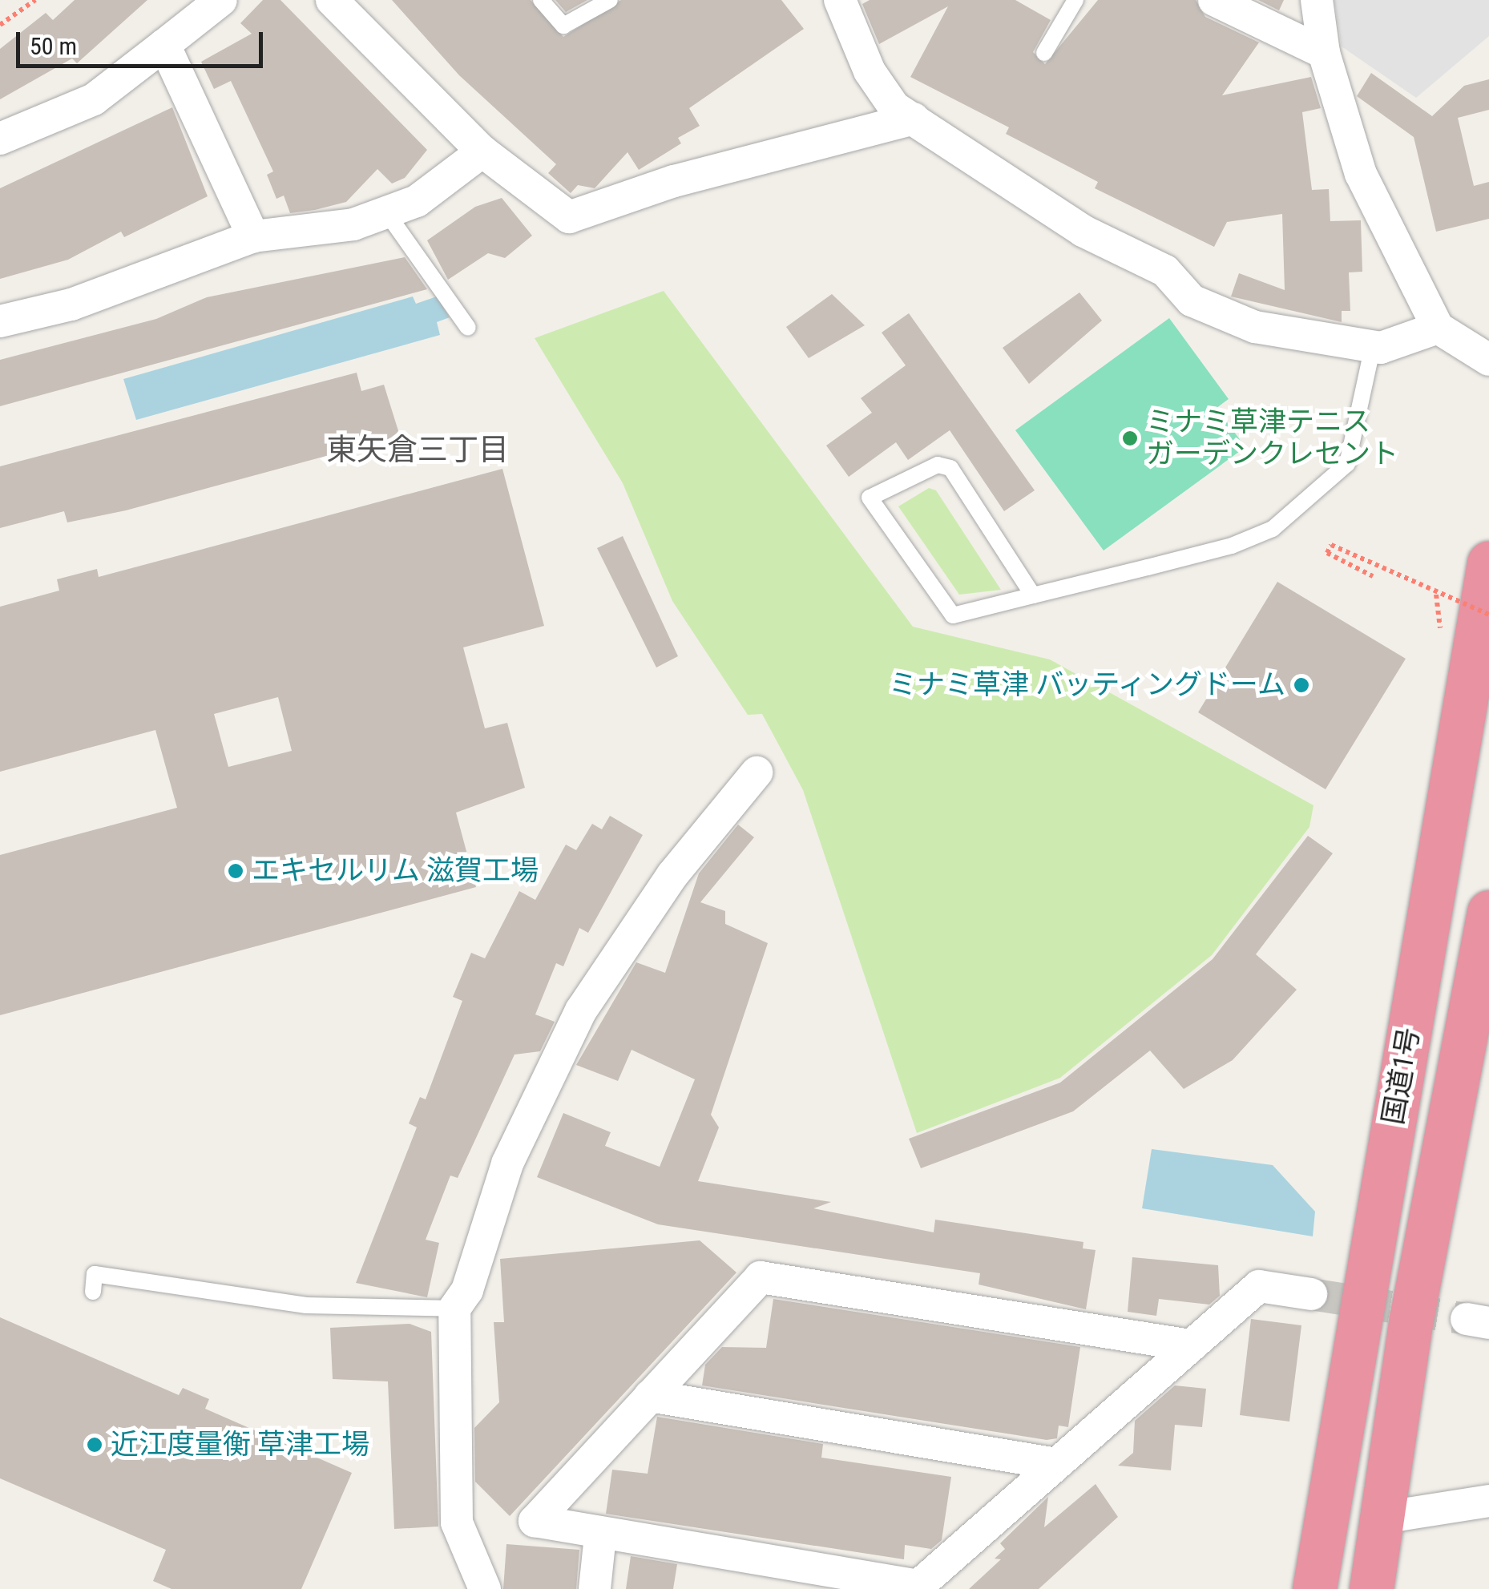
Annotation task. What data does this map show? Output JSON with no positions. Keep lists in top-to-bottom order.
{
  "streets": {
    "highway": ["国道1号"]
  },
  "districts": ["東矢倉三丁目"],
  "places": [
    "ミナミ草津テニス ガーデンクレセント",
    "ミナミ草津 バッティングドーム",
    "エキセルリム 滋賀工場",
    "近江度量衡 草津工場"
  ],
  "scale_bar": "50 m"
}
